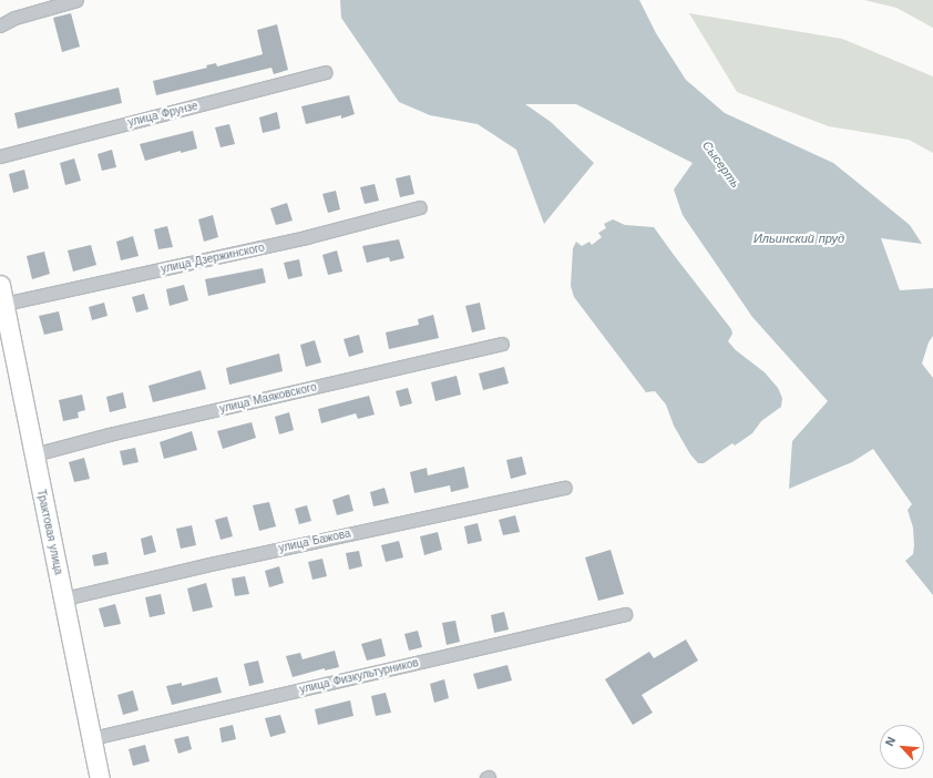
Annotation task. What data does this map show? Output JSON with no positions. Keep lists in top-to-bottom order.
{
  "streets": {
    "main road": ["Трактовая улица"],
    "street": [
      "улица Фрунзе",
      "улица Дзержинского",
      "улица Маяковского",
      "улица Бажова",
      "улица Физкультурников"
    ]
  },
  "crossings": [
    ["улица Дзержинского", "Трактовая улица"],
    ["улица Маяковского", "Трактовая улица"],
    ["Трактовая улица", "улица Бажова"],
    ["Трактовая улица", "улица Физкультурников"]
  ],
  "water": ["Сысерть", "Ильинский пруд"],
  "north": "top left"
}
